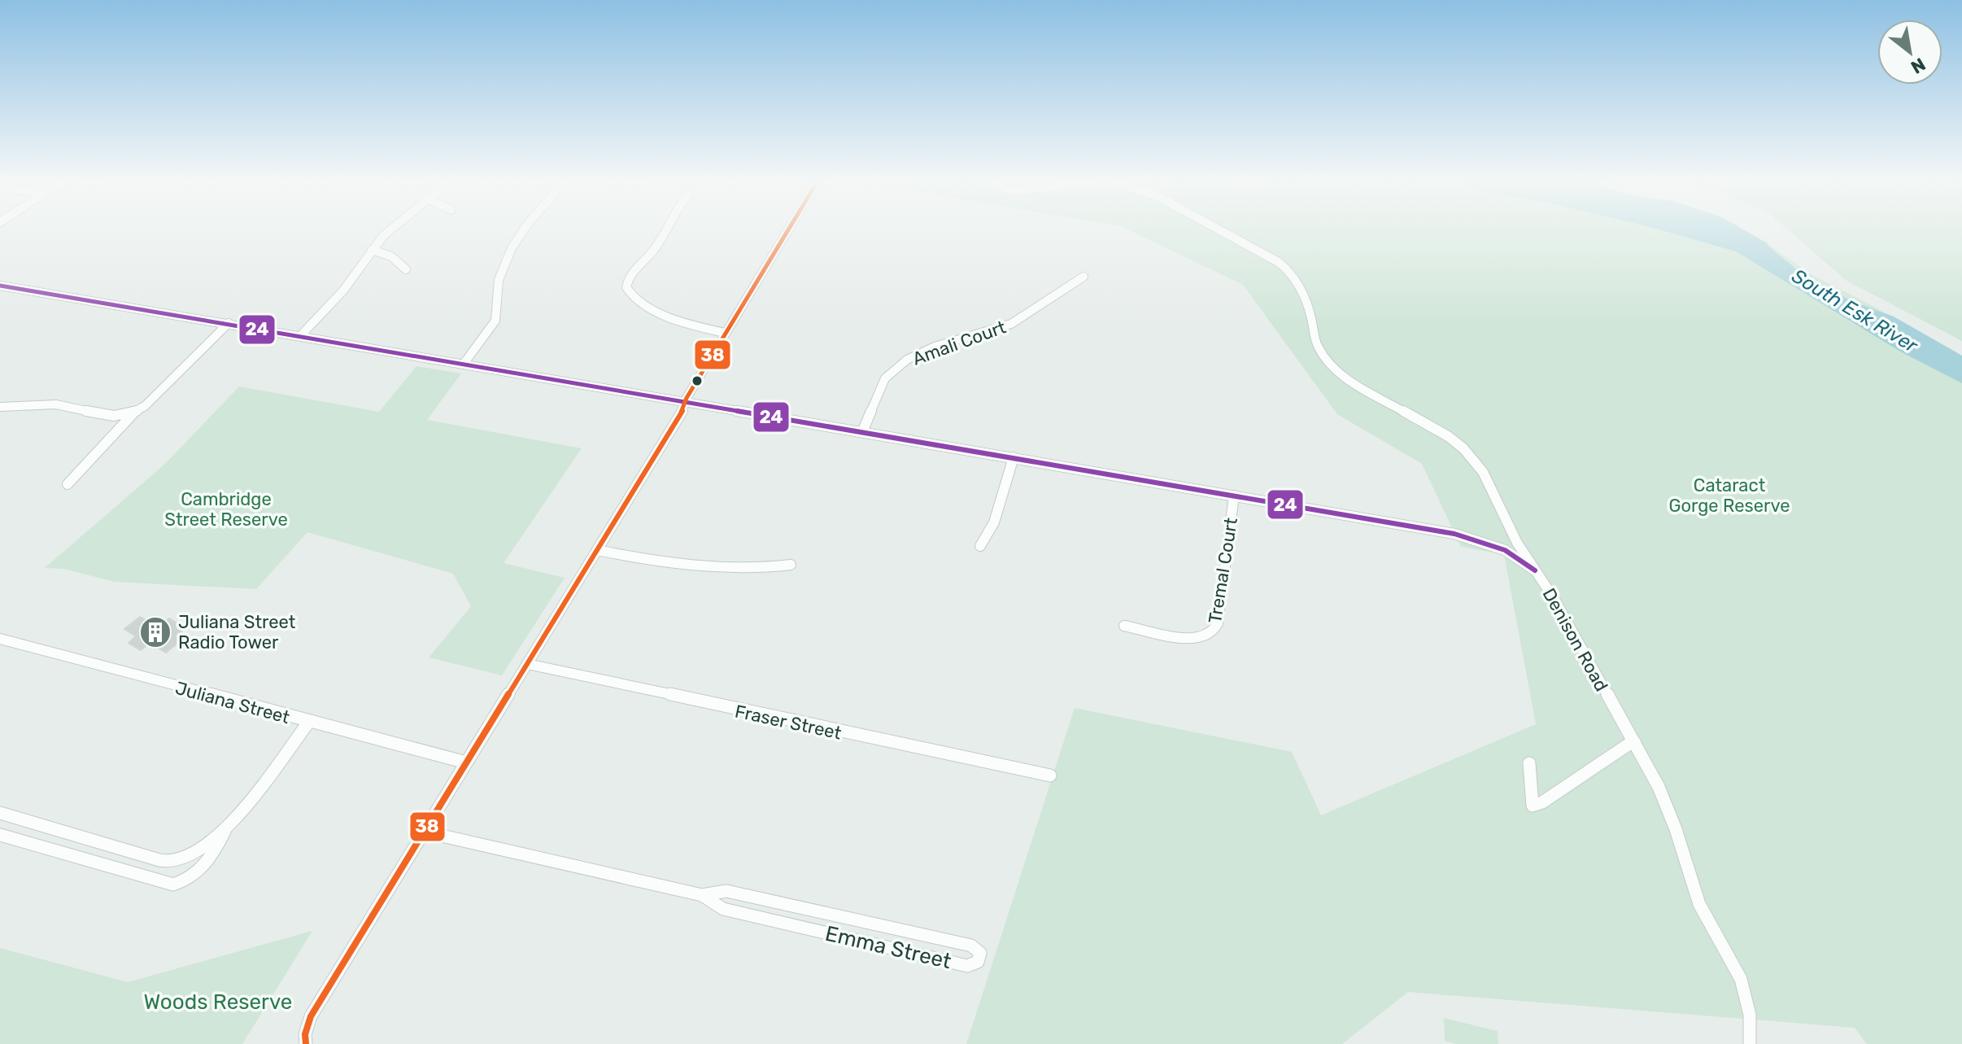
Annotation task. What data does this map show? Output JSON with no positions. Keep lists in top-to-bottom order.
{
  "streets": {
    "street": [
      "Amali Court",
      "Tremal Court",
      "Denison Road",
      "Juliana Street",
      "Fraser Street",
      "Emma Street"
    ]
  },
  "water": ["South Esk River"],
  "parks": ["Cataract Gorge Reserve", "Cambridge Street Reserve", "Woods Reserve"],
  "places": {
    "building": ["Juliana Street Radio Tower"]
  },
  "lines": ["transit line 38", "transit line 24"],
  "north": "bottom right"
}
